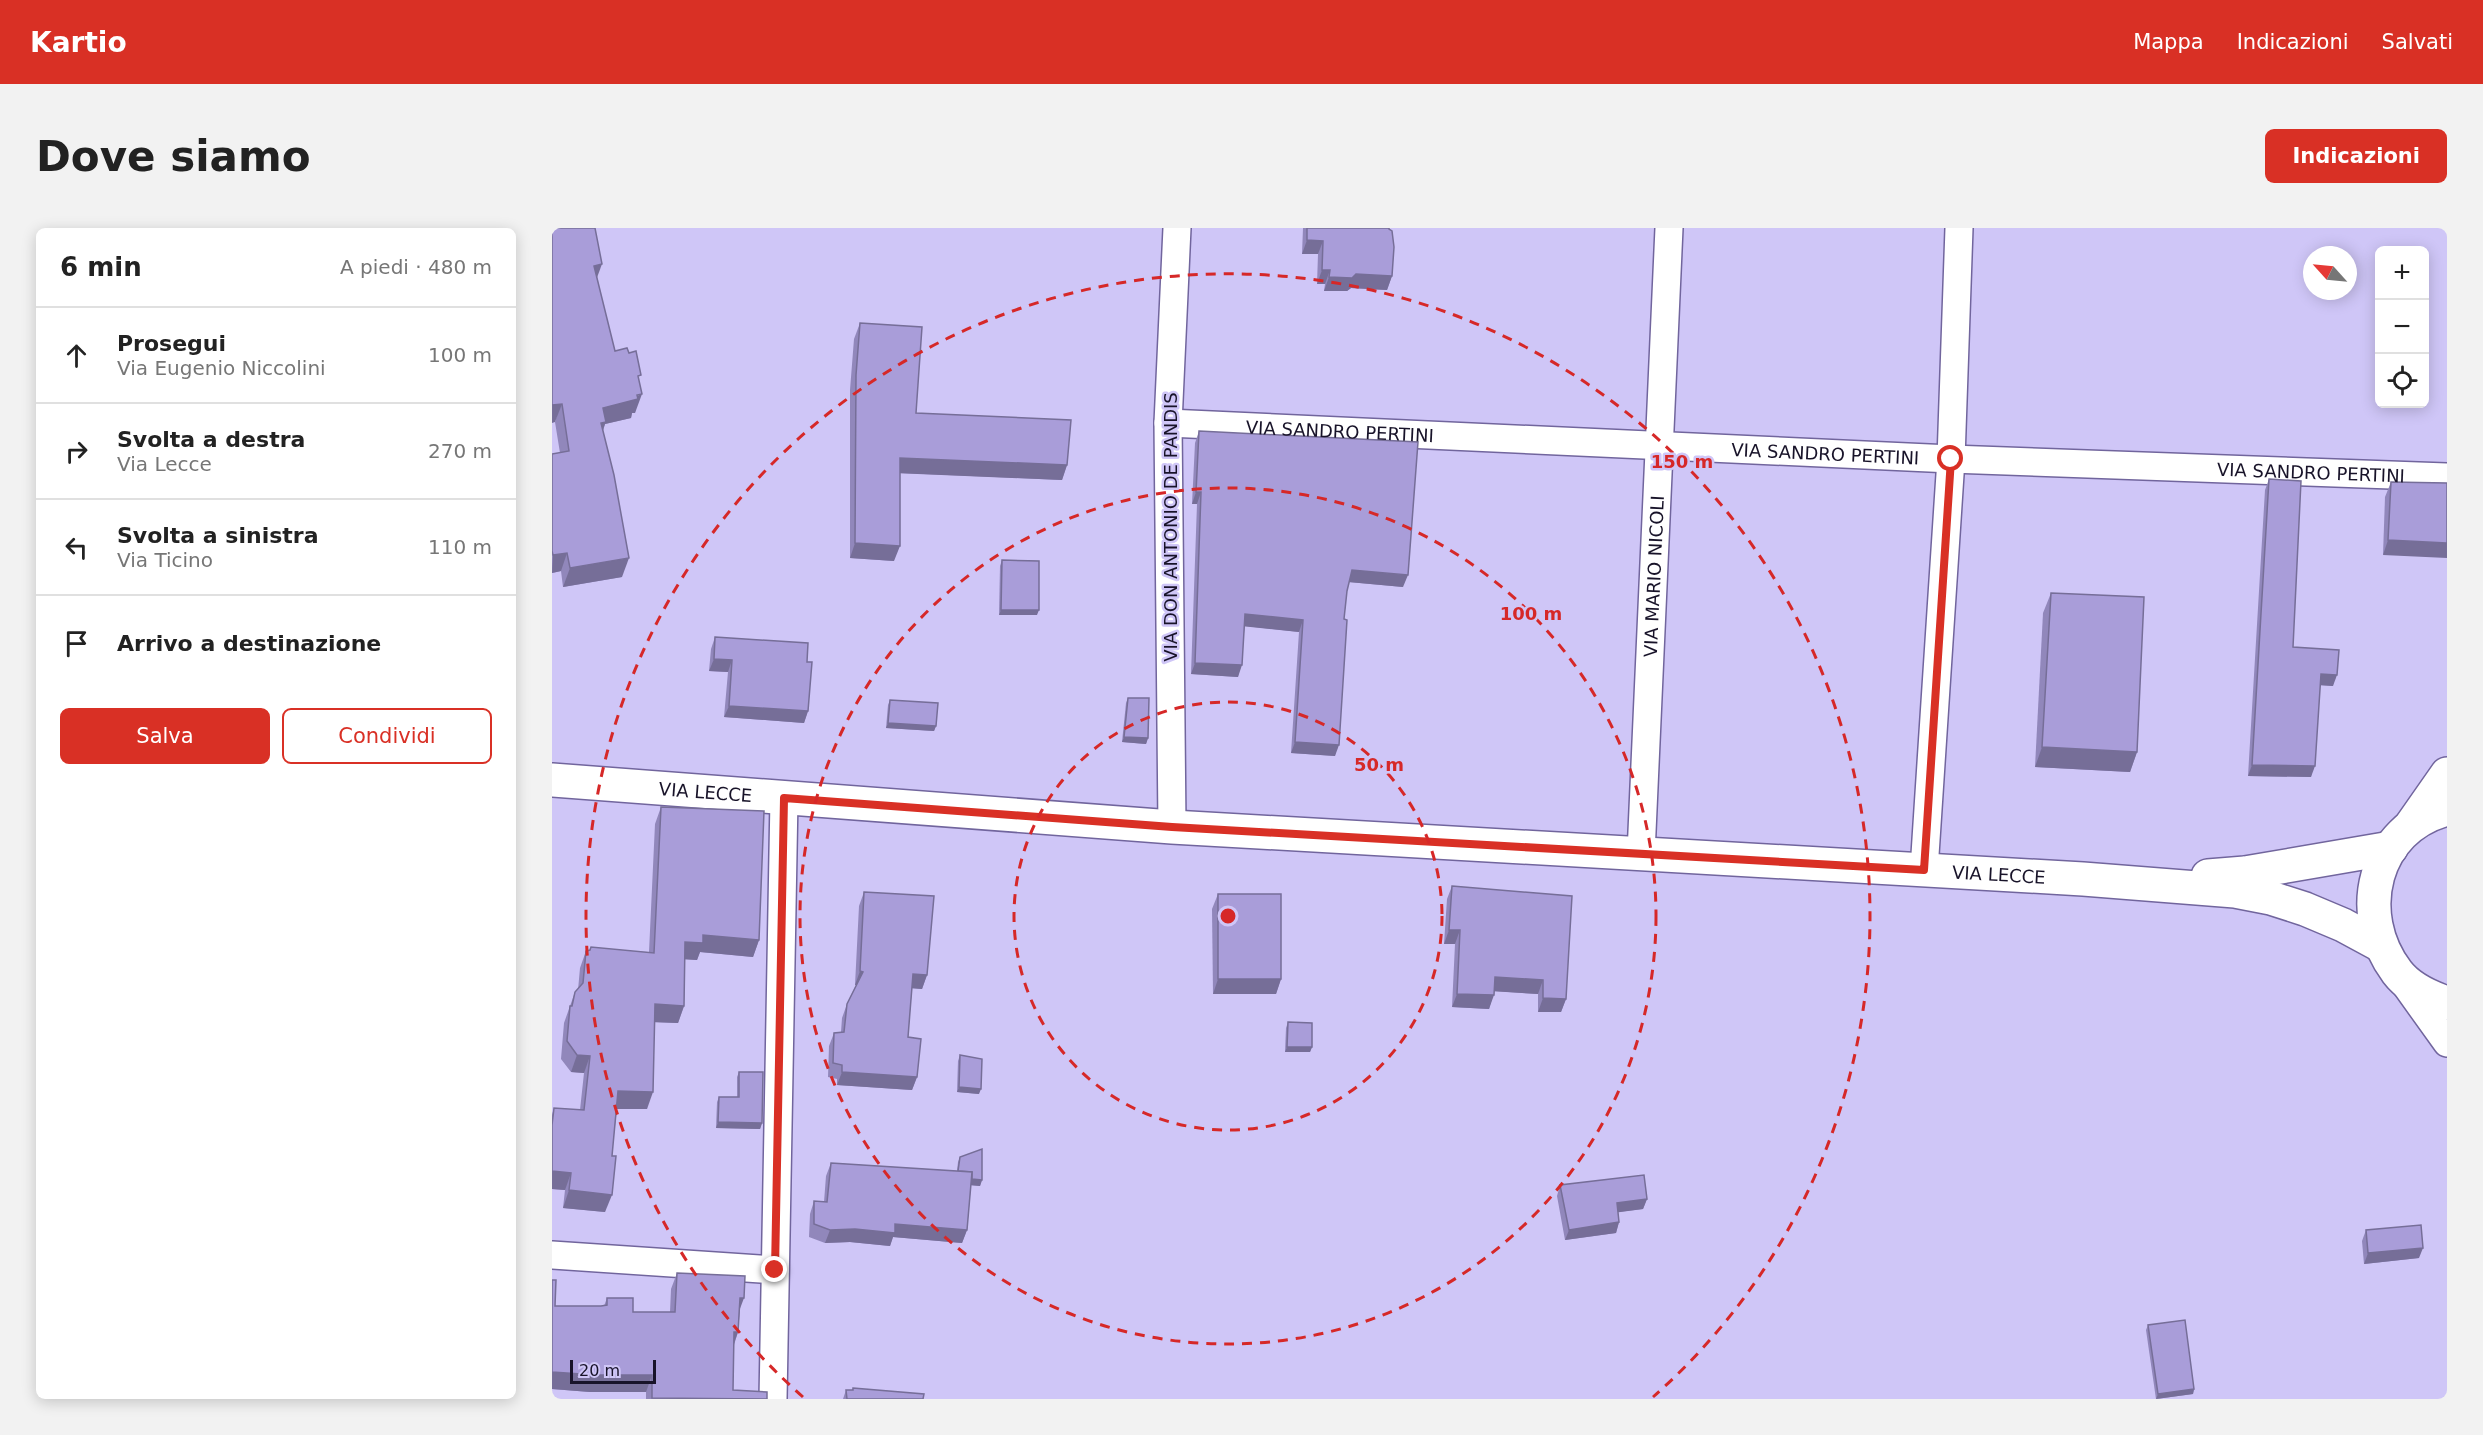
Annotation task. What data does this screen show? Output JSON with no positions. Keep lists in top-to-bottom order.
{
  "streets": {
    "street": [
      "VIA SANDRO PERTINI",
      "VIA DON ANTONIO DE PANDIS",
      "VIA MARIO NICOLI",
      "VIA LECCE"
    ]
  },
  "crossings": [
    ["VIA SANDRO PERTINI", "VIA DON ANTONIO DE PANDIS"],
    ["VIA SANDRO PERTINI", "VIA MARIO NICOLI"],
    ["VIA DON ANTONIO DE PANDIS", "VIA LECCE"],
    ["VIA MARIO NICOLI", "VIA LECCE"]
  ],
  "scale_bar": "20 m",
  "north": "top left",
  "page": {
    "header": "Kartio",
    "nav": ["Mappa", "Indicazioni", "Salvati"],
    "buttons": [
      "Indicazioni",
      ["Salva", "Condividi"]
    ],
    "title": "Dove siamo",
    "heading": ["6 min", "A piedi · 480 m"],
    "map_buttons": ["+", "−"],
    "list": [
      ["Prosegui", "Via Eugenio Niccolini", "100 m"],
      ["Svolta a destra", "Via Lecce", "270 m"],
      ["Svolta a sinistra", "Via Ticino", "110 m"],
      "Arrivo a destinazione"
    ],
    "scale": "20 m"
  },
  "rings": ["150 m", "100 m", "50 m"]
}
